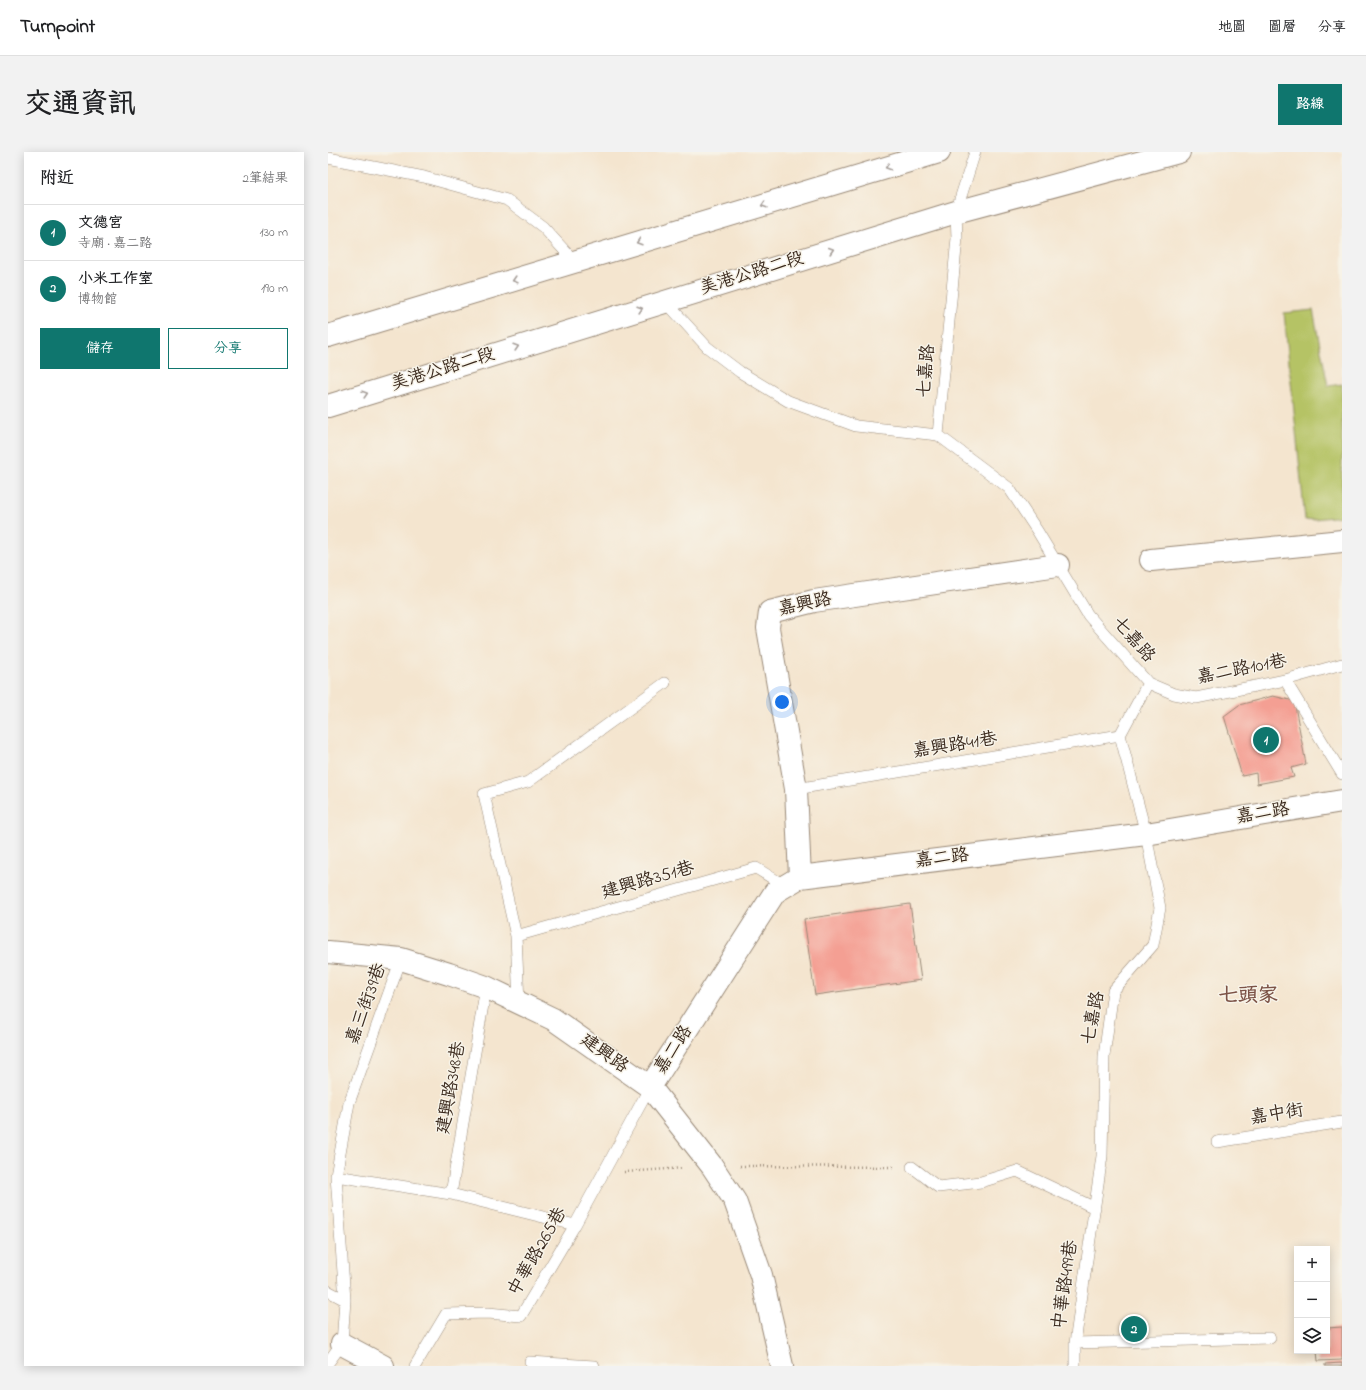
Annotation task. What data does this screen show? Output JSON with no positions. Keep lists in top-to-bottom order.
{
  "streets": {
    "street": [
      "美港公路二段",
      "嘉興路",
      "嘉二路",
      "建興路"
    ],
    "lane": [
      "七嘉路",
      "嘉二路101巷",
      "嘉興路41巷",
      "建興路351巷",
      "嘉三街39巷",
      "建興路348巷",
      "嘉中街",
      "中華路265巷",
      "中華路499巷"
    ]
  },
  "crossings": [
    ["美港公路二段", "七嘉路"],
    ["七嘉路", "嘉興路"],
    ["七嘉路", "嘉二路101巷"],
    ["七嘉路", "嘉興路41巷"],
    ["七嘉路", "嘉二路"],
    ["七嘉路", "中華路499巷"],
    ["嘉興路", "嘉興路41巷"],
    ["嘉興路", "嘉二路"],
    ["嘉興路", "建興路351巷"],
    ["嘉二路", "建興路351巷"],
    ["嘉二路", "建興路"],
    ["嘉二路", "中華路265巷"],
    ["嘉三街39巷", "建興路"],
    ["建興路", "建興路348巷"],
    ["建興路", "中華路265巷"]
  ],
  "districts": ["七頭家"],
  "page": {
    "header": "Turnpoint",
    "nav": ["地圖", "圖層", "分享"],
    "title": "交通資訊",
    "buttons": [
      "路線",
      ["儲存", "分享"]
    ],
    "heading": ["附近", "2筆結果"],
    "list": [
      {
        "mark": "1",
        "name": "文德宮",
        "note": "寺廟 · 嘉二路",
        "value": "130 m"
      },
      {
        "mark": "2",
        "name": "小米工作室",
        "note": "博物館",
        "value": "190 m"
      }
    ],
    "pins": ["1", "2"],
    "map_buttons": ["+", "−"]
  }
}
